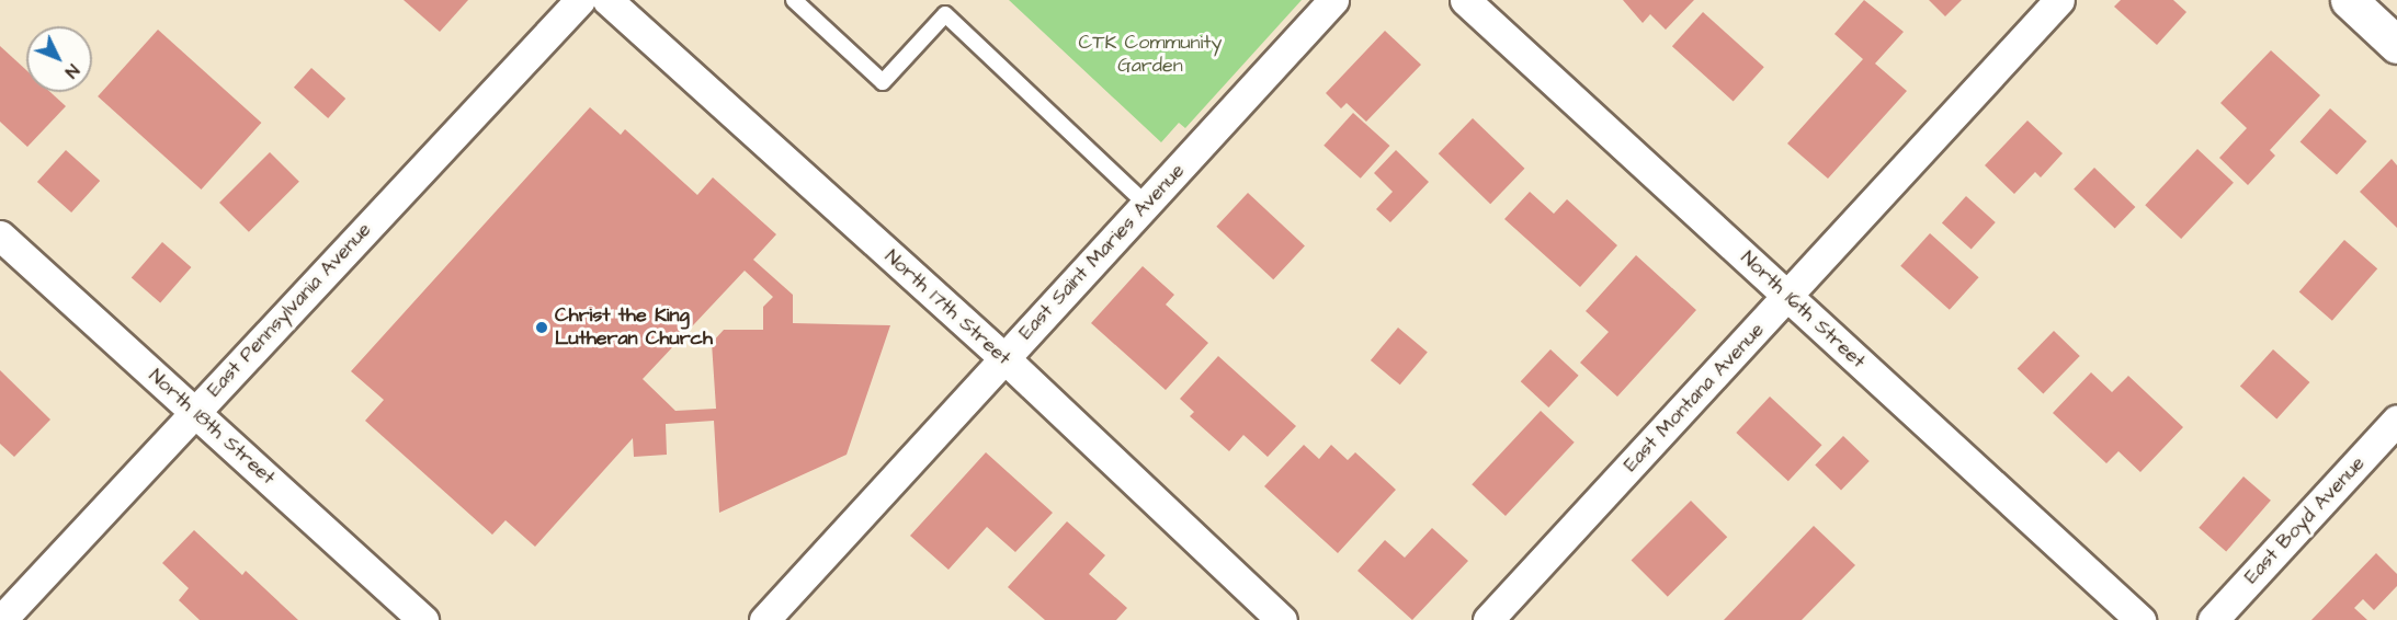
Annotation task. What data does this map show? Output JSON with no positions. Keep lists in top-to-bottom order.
{
  "streets": {
    "street": [
      "East Saint Maries Avenue",
      "North 17th Street",
      "East Pennsylvania Avenue",
      "North 16th Street",
      "East Montana Avenue",
      "North 18th Street",
      "East Boyd Avenue"
    ]
  },
  "crossings": [
    ["East Saint Maries Avenue", "North 17th Street"],
    ["East Pennsylvania Avenue", "North 18th Street"],
    ["North 16th Street", "East Montana Avenue"]
  ],
  "parks": ["CTK Community Garden"],
  "places": ["Christ the King Lutheran Church"],
  "north": "bottom right"
}
